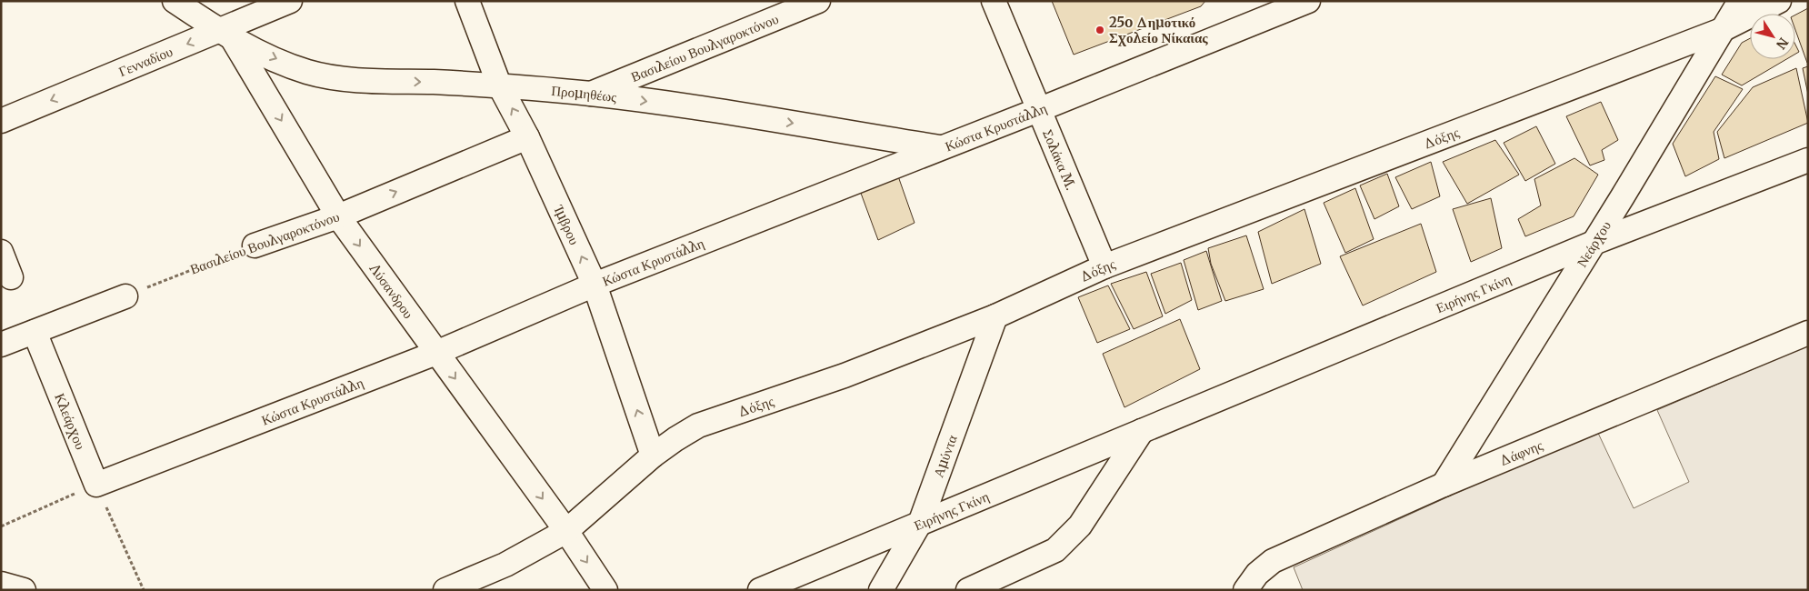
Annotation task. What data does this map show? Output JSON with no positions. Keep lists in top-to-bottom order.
{
  "streets": {
    "street": [
      "Βασιλείου Βουλγαροκτόνου",
      "Γενναδίου",
      "Προμηθέως",
      "Κώστα Κρυστάλλη",
      "Δόξης",
      "Σολάκα Μ.",
      "Ίμβρου",
      "Νεάρχου",
      "Λύσανδρου",
      "Ειρήνης Γκίνη",
      "Κλεάρχου",
      "Δάφνης",
      "Αμύντα"
    ]
  },
  "crossings": [
    ["Βασιλείου Βουλγαροκτόνου", "Προμηθέως"],
    ["Βασιλείου Βουλγαροκτόνου", "Ίμβρου"],
    ["Βασιλείου Βουλγαροκτόνου", "Λύσανδρου"],
    ["Γενναδίου", "Προμηθέως"],
    ["Γενναδίου", "Λύσανδρου"],
    ["Προμηθέως", "Κώστα Κρυστάλλη"],
    ["Προμηθέως", "Ίμβρου"],
    ["Προμηθέως", "Λύσανδρου"],
    ["Κώστα Κρυστάλλη", "Σολάκα Μ."],
    ["Κώστα Κρυστάλλη", "Ίμβρου"],
    ["Κώστα Κρυστάλλη", "Λύσανδρου"],
    ["Κώστα Κρυστάλλη", "Κλεάρχου"],
    ["Δόξης", "Σολάκα Μ."],
    ["Δόξης", "Ίμβρου"],
    ["Δόξης", "Νεάρχου"],
    ["Δόξης", "Λύσανδρου"],
    ["Δόξης", "Αμύντα"],
    ["Νεάρχου", "Ειρήνης Γκίνη"],
    ["Νεάρχου", "Δάφνης"],
    ["Ειρήνης Γκίνη", "Αμύντα"]
  ],
  "one_way": [
    "Γενναδίου",
    "Προμηθέως",
    "Ίμβρου",
    "Λύσανδρου"
  ],
  "places": ["25o Δημοτικό Σχολείο Νίκαιας"],
  "north": "bottom right"
}
